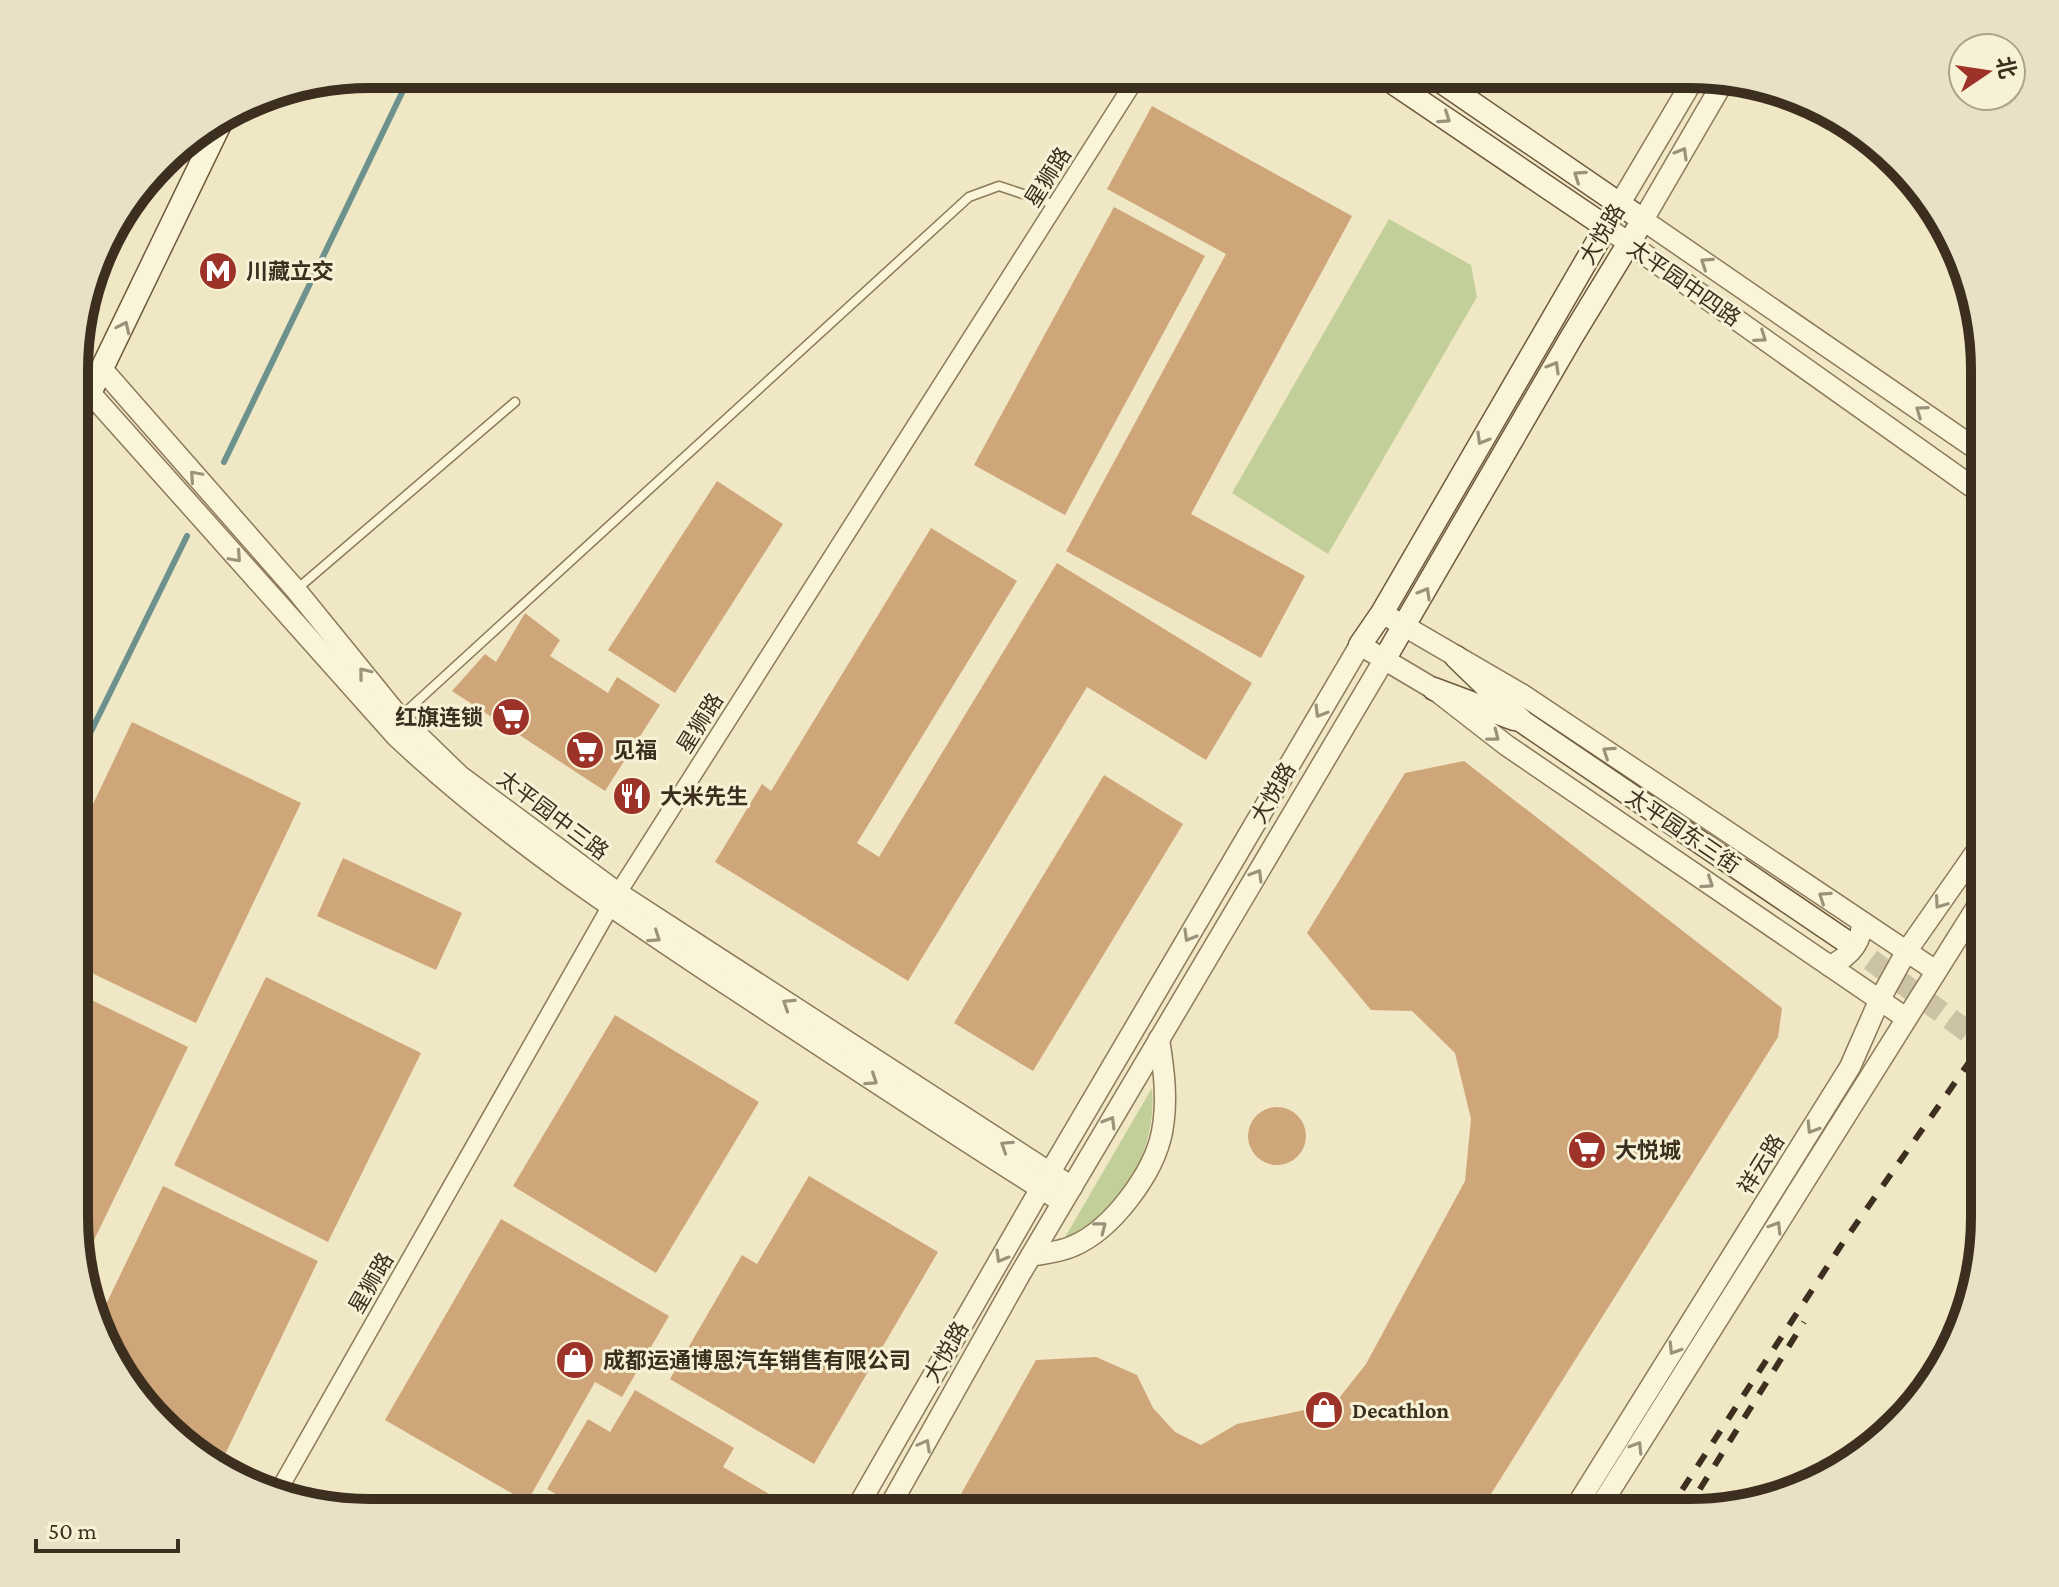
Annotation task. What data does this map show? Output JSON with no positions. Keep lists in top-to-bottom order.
{
  "streets": {
    "main road": ["大悦路", "太平园中四路", "太平园东三街"],
    "street": ["星狮路", "太平园中三路", "祥云路"]
  },
  "crossings": [
    ["星狮路", "太平园中三路"],
    ["大悦路", "太平园中四路"],
    ["大悦路", "太平园中三路"]
  ],
  "places": {
    "metro station": ["川藏立交"],
    "supermarket": ["红旗连锁", "见福", "大悦城"],
    "restaurant": ["大米先生"],
    "shop": ["成都运通博恩汽车销售有限公司", "Decathlon"]
  },
  "scale_bar": "50 m",
  "north": "right"
}
